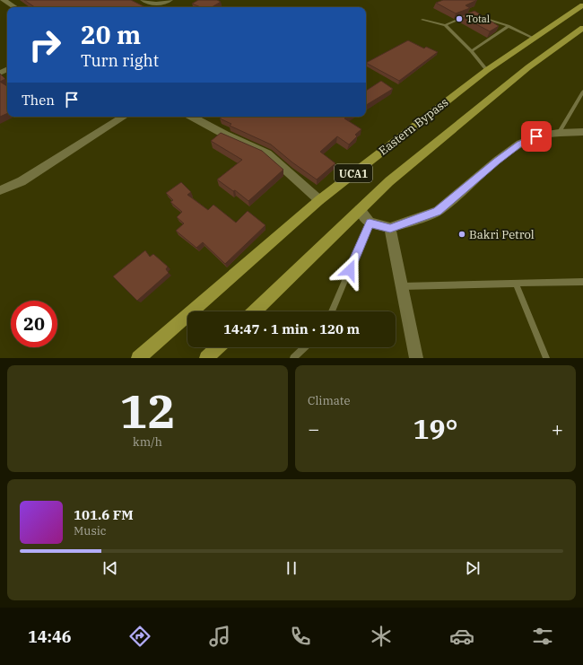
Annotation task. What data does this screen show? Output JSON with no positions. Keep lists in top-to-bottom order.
{
  "streets": {
    "main road": ["Eastern Bypass", "UCA1"]
  },
  "places": ["Total", "Bakri Petrol"],
  "page": {
    "turn": ["20 m", "Turn right"],
    "then": "Then",
    "limit": "20",
    "trip": "14:47 · 1 min · 120 m",
    "tile": [
      ["12", "km/h"],
      "Climate"
    ],
    "heat": ["−", "19°", "+"],
    "song": ["101.6 FM", "Music"],
    "tabs": "14:46"
  }
}
